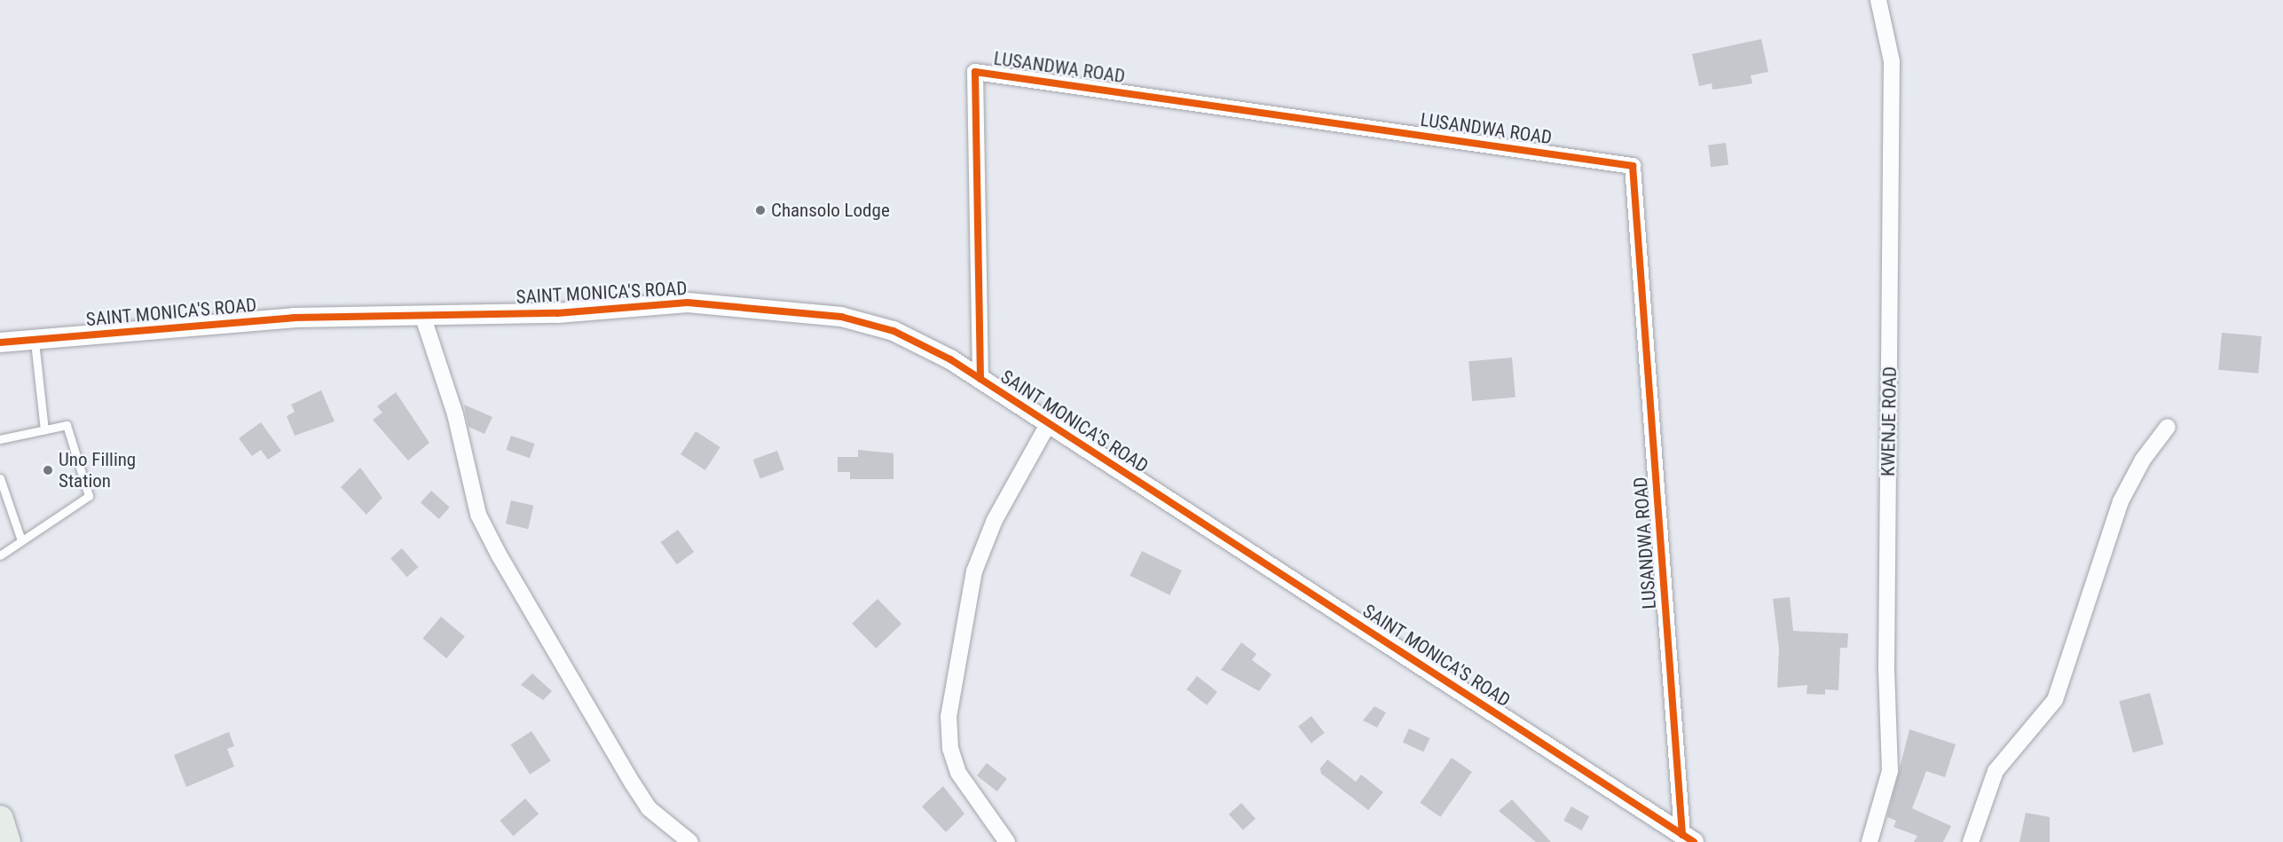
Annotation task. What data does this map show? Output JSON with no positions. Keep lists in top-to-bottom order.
{
  "streets": {
    "street": ["LUSANDWA ROAD", "SAINT MONICA'S ROAD", "KWENJE ROAD"]
  },
  "crossings": [
    ["LUSANDWA ROAD", "SAINT MONICA'S ROAD"]
  ],
  "places": ["Chansolo Lodge", "Uno Filling Station"]
}
